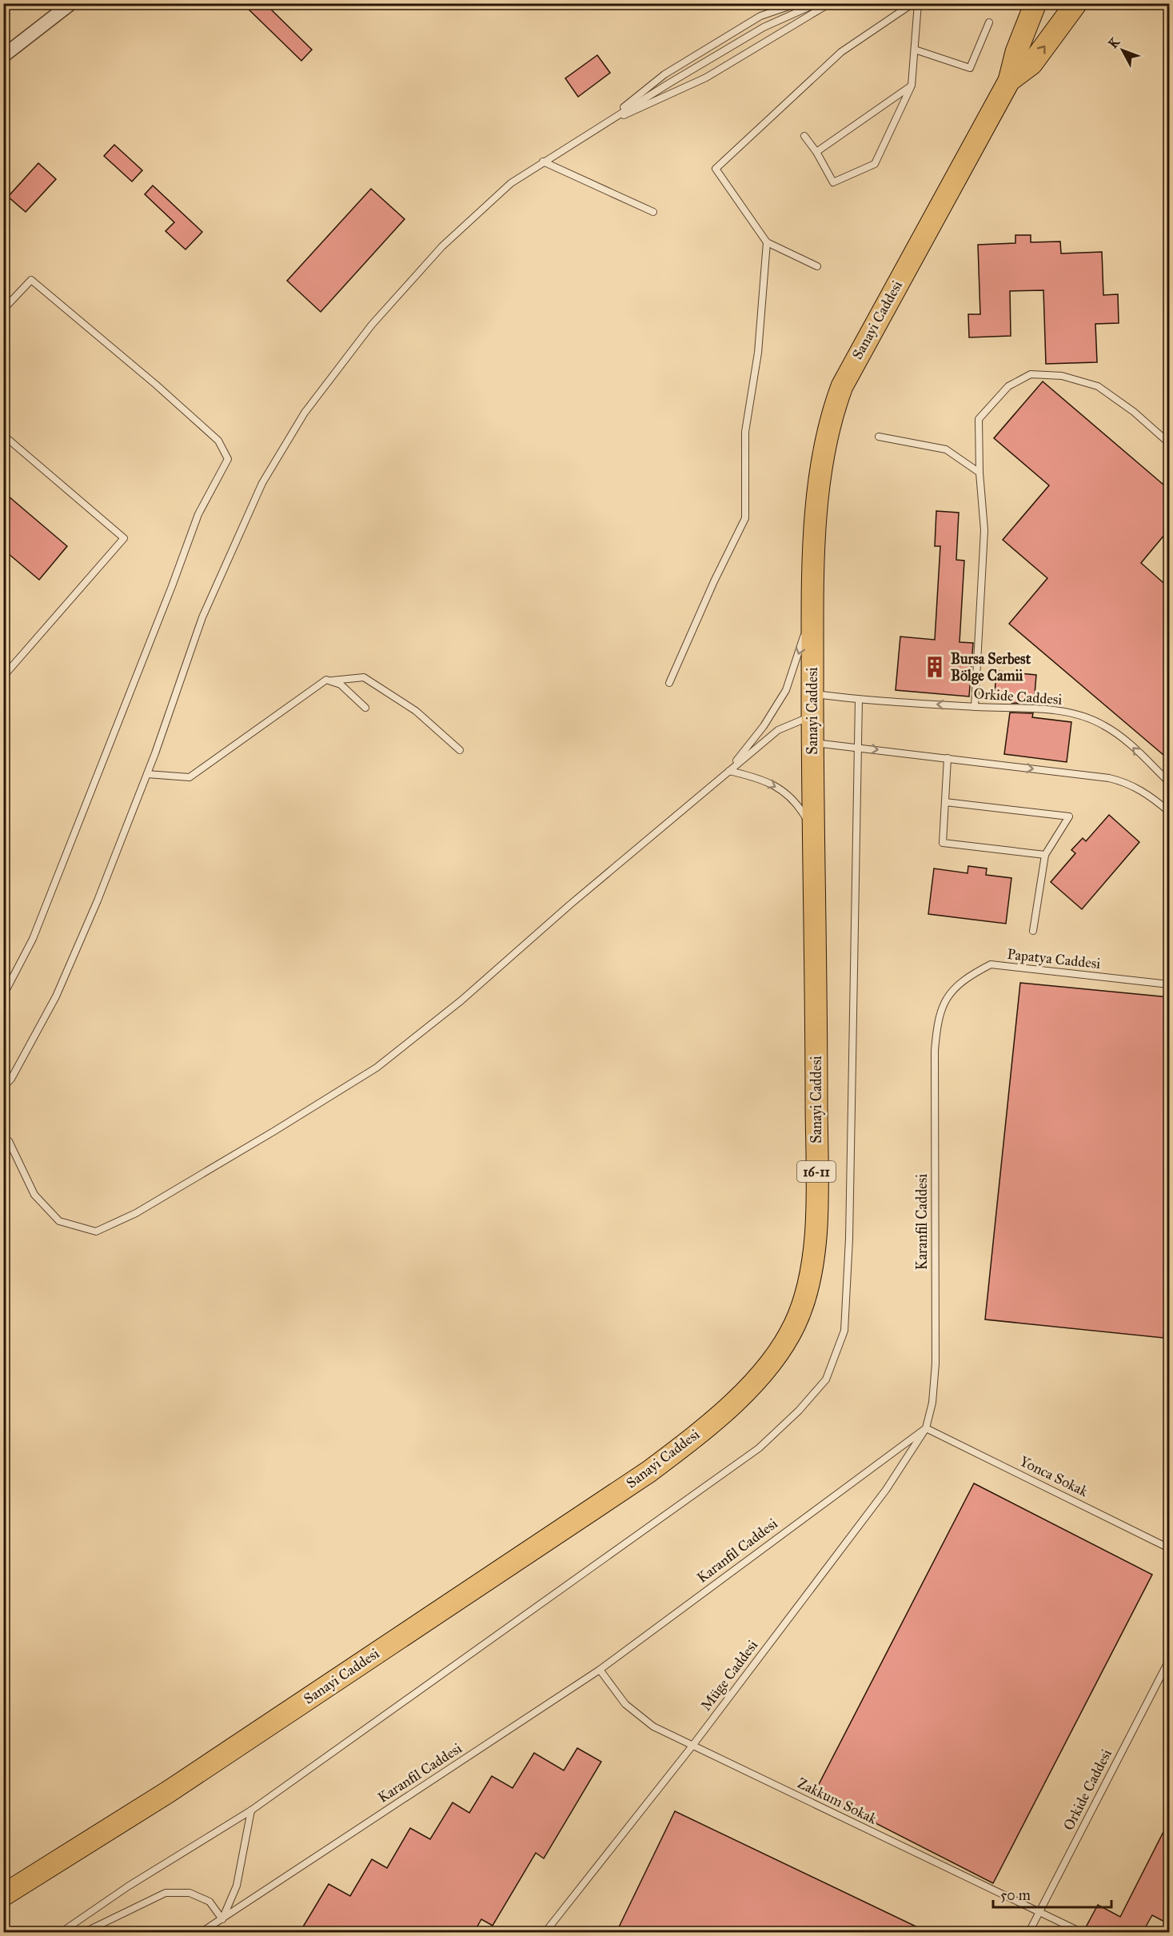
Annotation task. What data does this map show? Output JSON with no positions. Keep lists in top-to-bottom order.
{
  "streets": {
    "main road": ["Sanayi Caddesi", "16-11"],
    "lane": [
      "Orkide Caddesi",
      "Papatya Caddesi",
      "Karanfil Caddesi",
      "Yonca Sokak",
      "Müge Caddesi",
      "Zakkum Sokak"
    ]
  },
  "crossings": [
    ["Sanayi Caddesi", "Orkide Caddesi"],
    ["Orkide Caddesi", "Zakkum Sokak"],
    ["Papatya Caddesi", "Karanfil Caddesi"],
    ["Karanfil Caddesi", "Yonca Sokak"],
    ["Karanfil Caddesi", "Müge Caddesi"],
    ["Karanfil Caddesi", "Zakkum Sokak"],
    ["Yonca Sokak", "Müge Caddesi"],
    ["Müge Caddesi", "Zakkum Sokak"]
  ],
  "places": {
    "building": ["Bursa Serbest Bölge Camii"]
  },
  "scale_bar": "50 m",
  "north": "top left"
}
